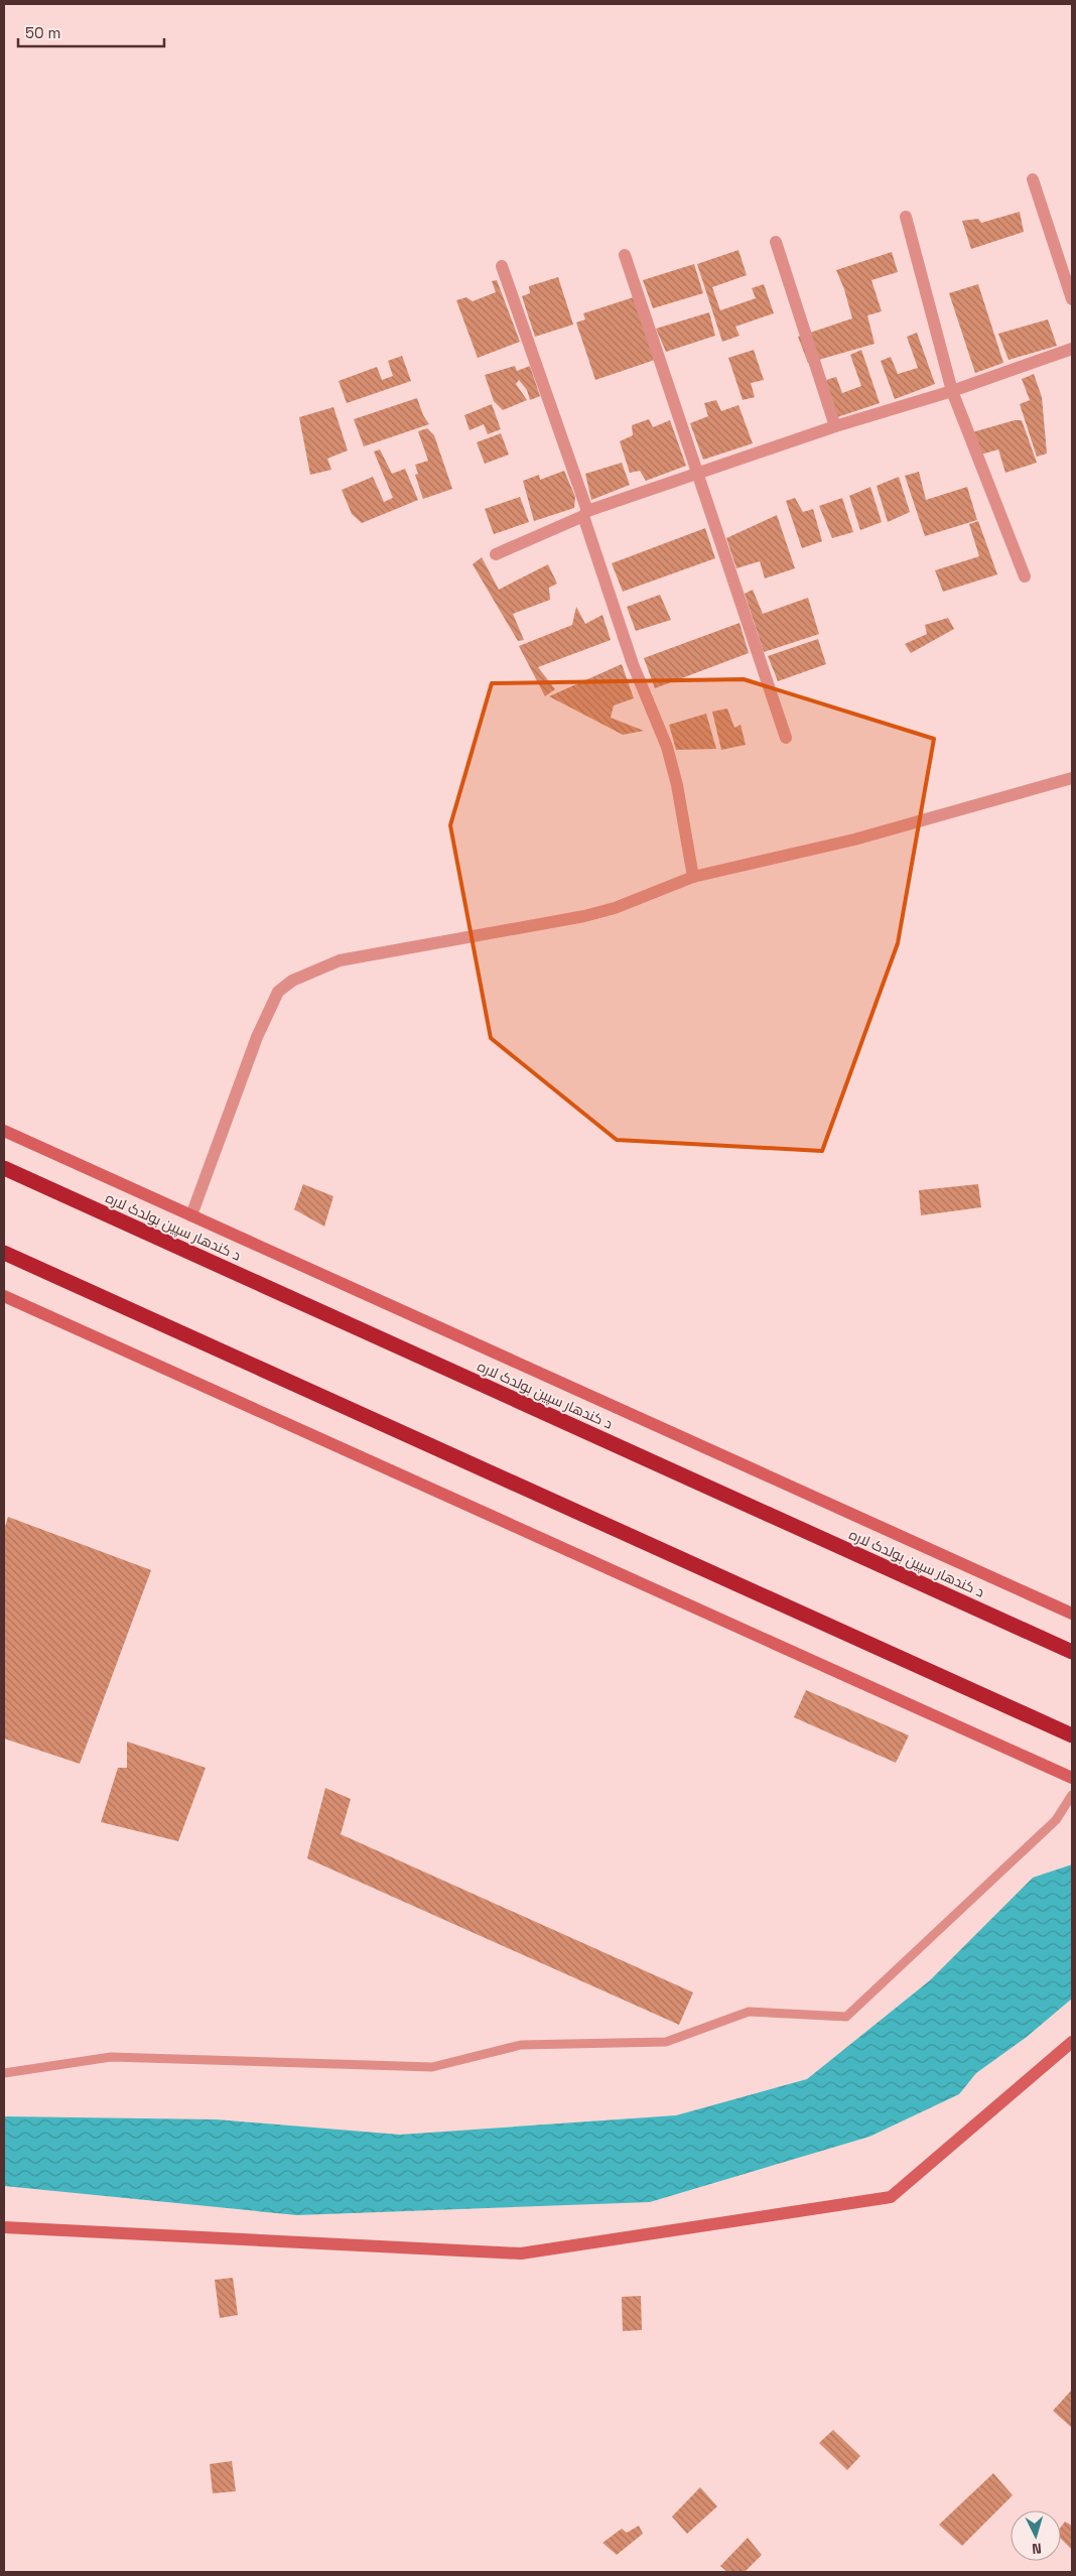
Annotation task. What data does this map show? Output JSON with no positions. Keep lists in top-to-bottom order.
{
  "streets": {
    "highway": ["د کندهار سپین بولدک لاره"]
  },
  "scale_bar": "50 m",
  "north": "bottom"
}
